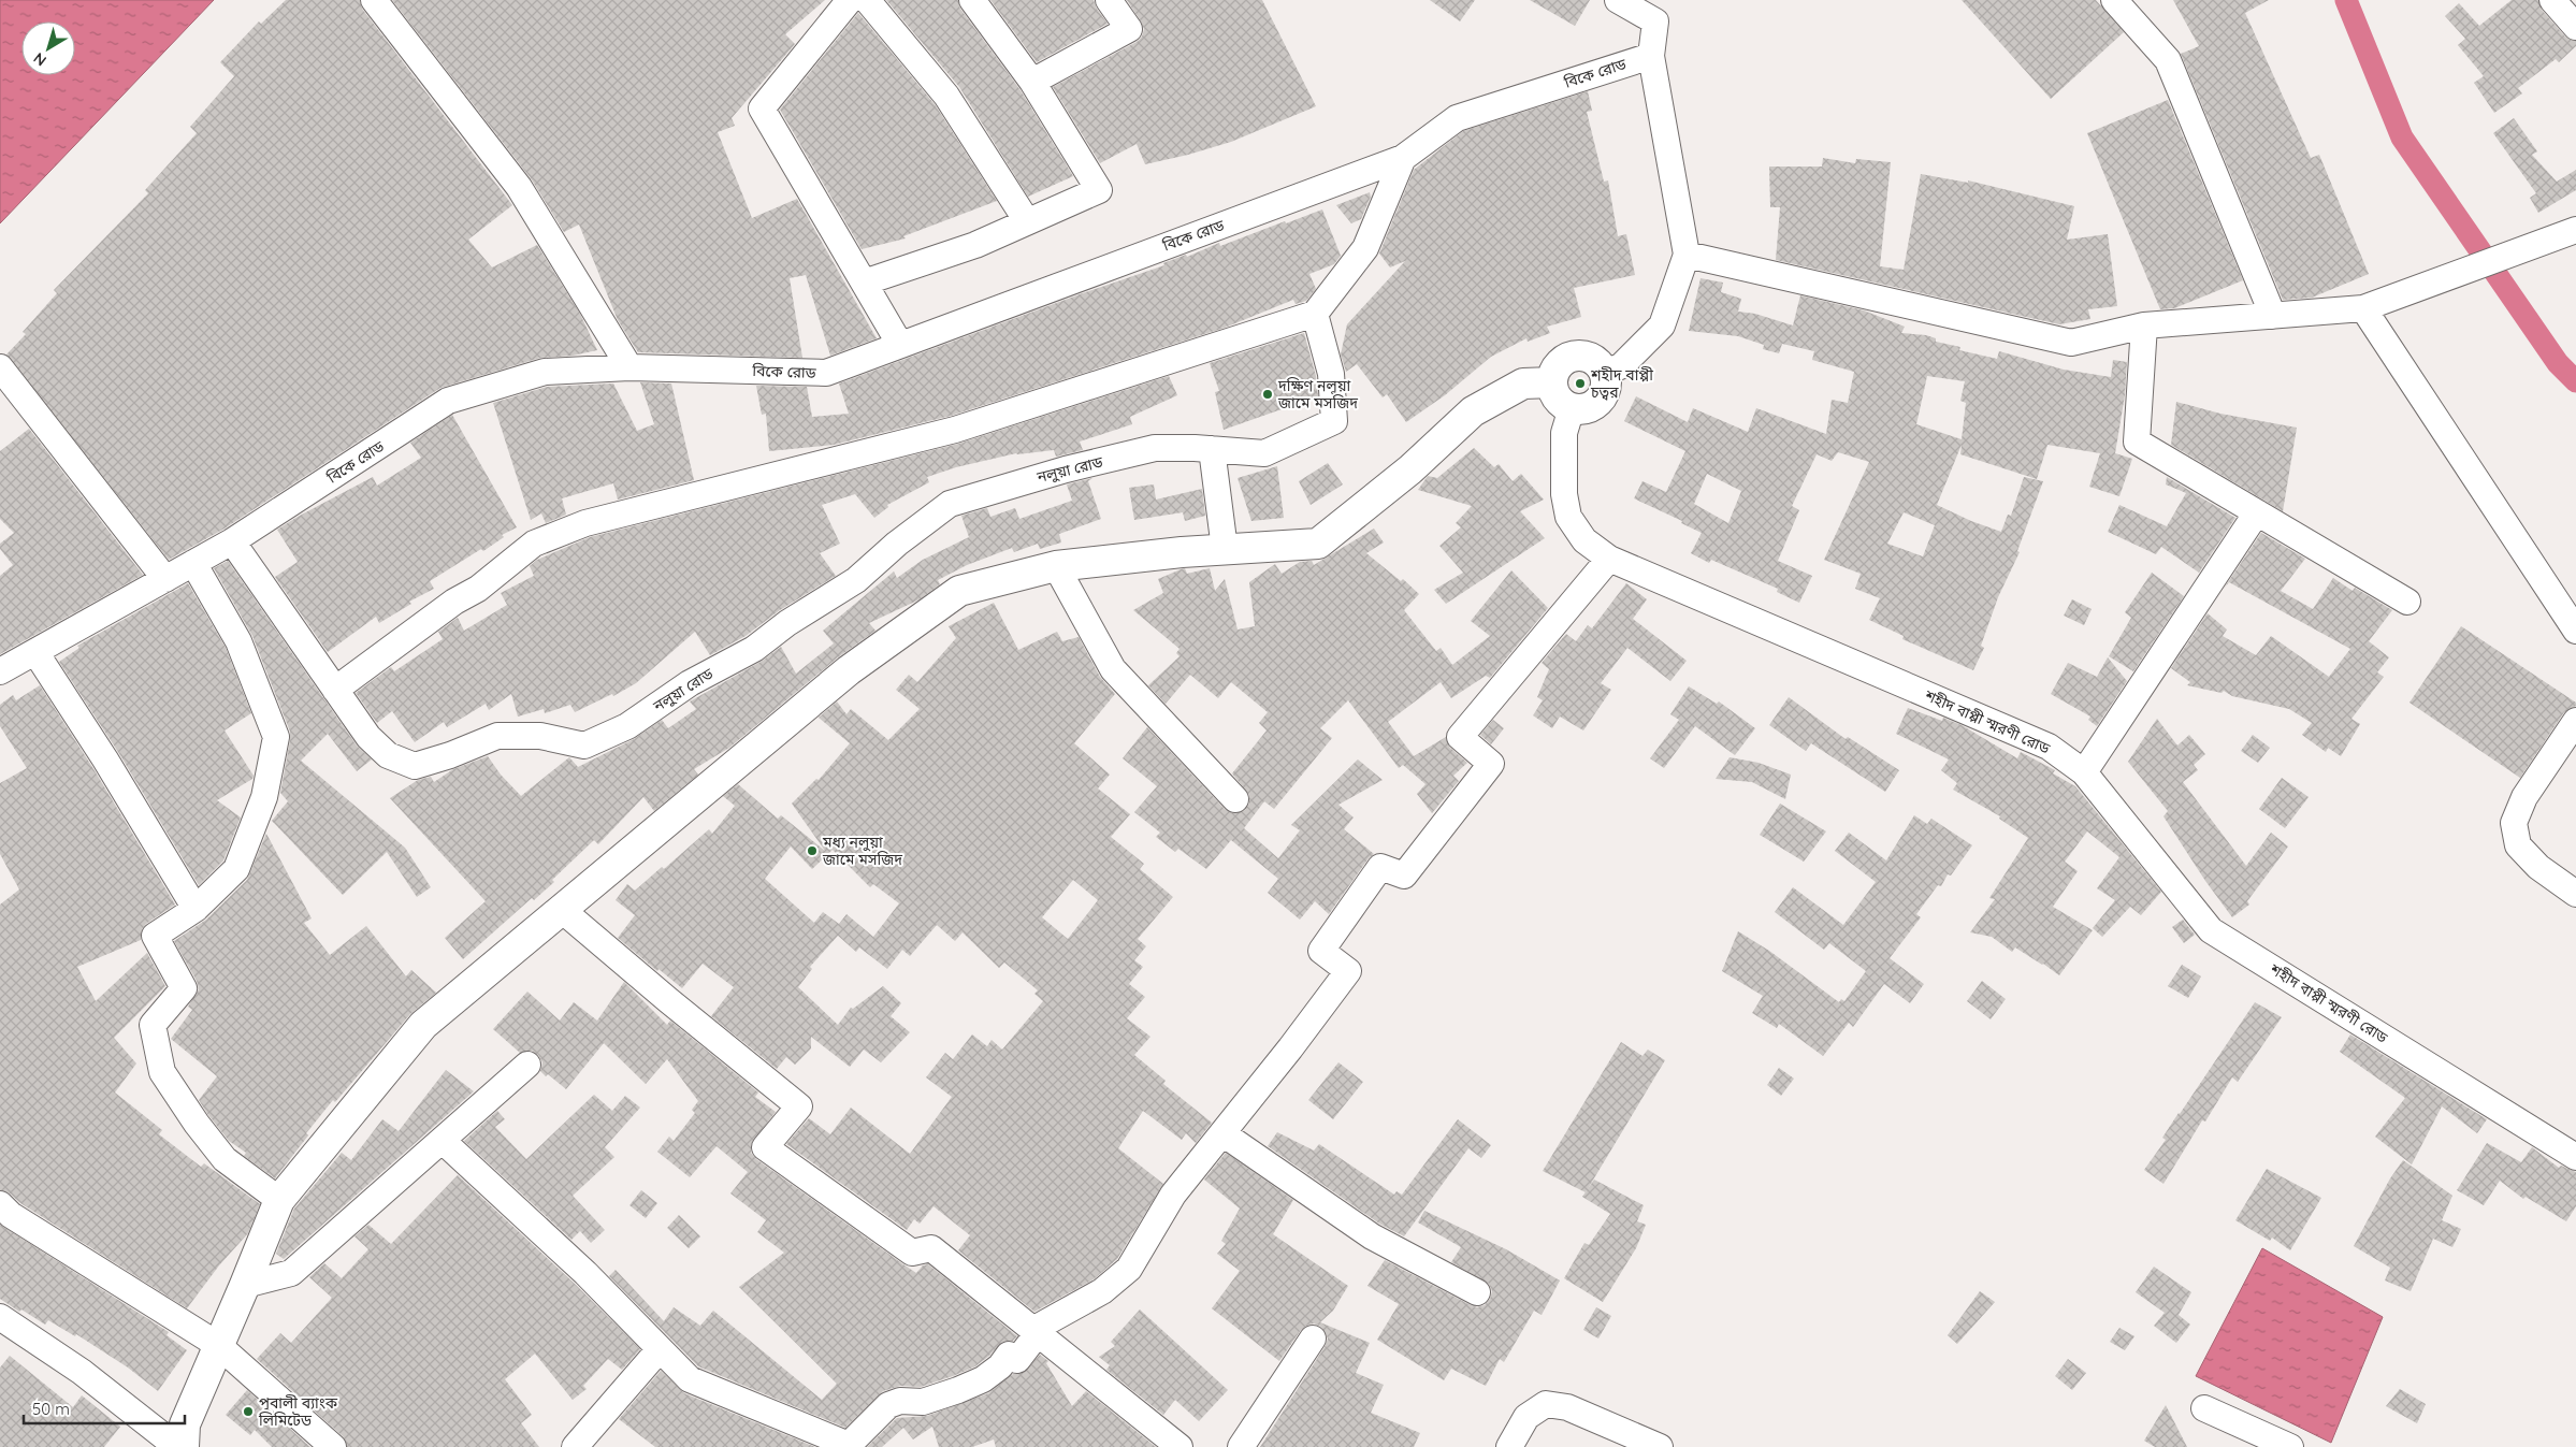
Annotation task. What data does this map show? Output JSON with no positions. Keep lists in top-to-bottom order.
{
  "streets": {
    "street": ["বিকে রোড", "নলুয়া রোড", "শহীদ বাপ্পী স্মরণী রোড"]
  },
  "places": [
    "শহীদ বাপ্পী চত্বর",
    "দক্ষিণ নলুয়া জামে মসজিদ",
    "মধ্য নলুয়া জামে মসজিদ",
    "পূবালী ব্যাংক লিমিটেড"
  ],
  "scale_bar": "50 m",
  "north": "bottom left"
}
